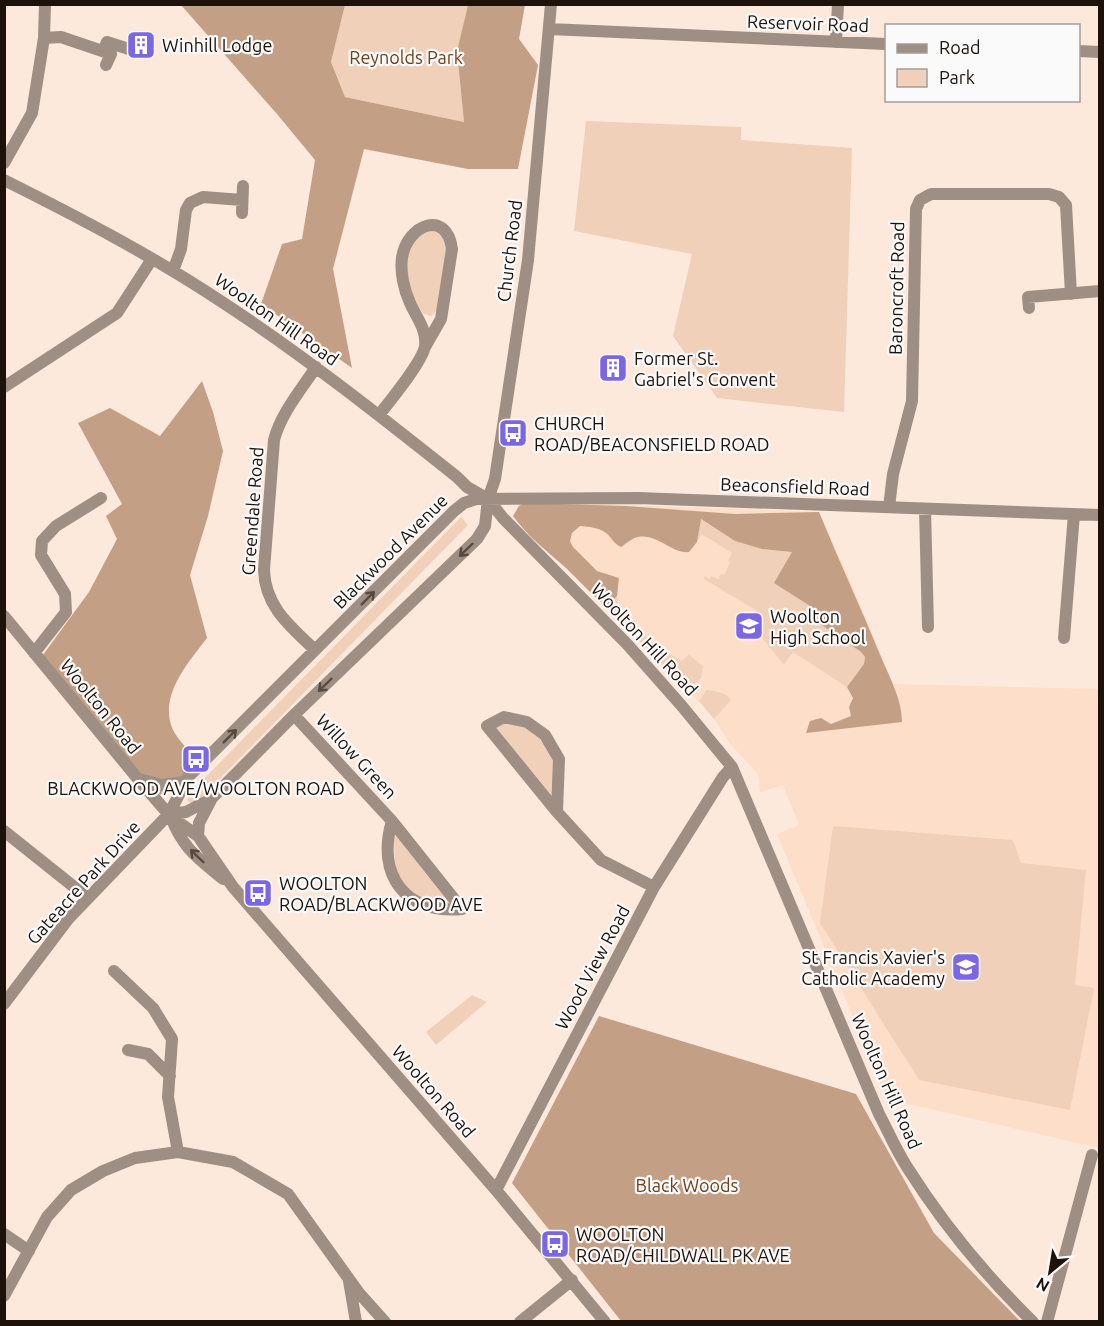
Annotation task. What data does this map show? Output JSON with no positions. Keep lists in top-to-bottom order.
{
  "streets": {
    "street": [
      "Reservoir Road",
      "Church Road",
      "Baroncroft Road",
      "Woolton Hill Road",
      "Beaconsfield Road",
      "Greendale Road",
      "Blackwood Avenue",
      "Woolton Road",
      "Willow Green",
      "Gateacre Park Drive",
      "Wood View Road"
    ]
  },
  "crossings": [
    ["Reservoir Road", "Church Road"],
    ["Church Road", "Woolton Hill Road"],
    ["Church Road", "Beaconsfield Road"],
    ["Church Road", "Blackwood Avenue"],
    ["Baroncroft Road", "Beaconsfield Road"],
    ["Woolton Hill Road", "Beaconsfield Road"],
    ["Woolton Hill Road", "Greendale Road"],
    ["Woolton Hill Road", "Blackwood Avenue"],
    ["Woolton Hill Road", "Wood View Road"],
    ["Beaconsfield Road", "Blackwood Avenue"],
    ["Greendale Road", "Blackwood Avenue"],
    ["Blackwood Avenue", "Woolton Road"],
    ["Blackwood Avenue", "Gateacre Park Drive"],
    ["Woolton Road", "Gateacre Park Drive"],
    ["Woolton Road", "Wood View Road"]
  ],
  "parks": ["Reynolds Park", "Black Woods"],
  "places": {
    "building": ["Winhill Lodge", "Former St. Gabriel's Convent"],
    "bus stop": [
      "CHURCH ROAD/BEACONSFIELD ROAD",
      "BLACKWOOD AVE/WOOLTON ROAD",
      "WOOLTON ROAD/BLACKWOOD AVE",
      "WOOLTON ROAD/CHILDWALL PK AVE"
    ],
    "school or university": ["Woolton High School", "St Francis Xavier's Catholic Academy"]
  },
  "legend": ["Road", "Park"],
  "north": "bottom left"
}
